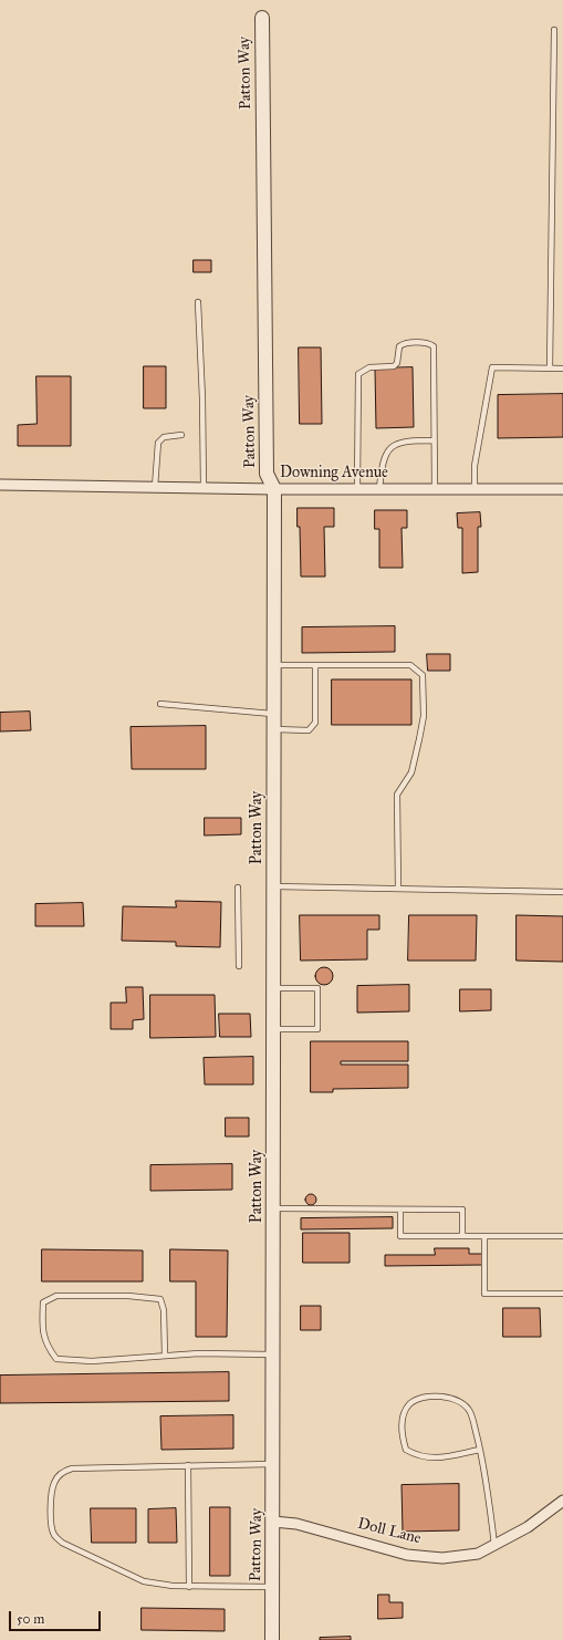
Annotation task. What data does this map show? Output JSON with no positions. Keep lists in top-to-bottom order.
{
  "streets": {
    "street": ["Patton Way", "Downing Avenue", "Doll Lane"]
  },
  "crossings": [
    ["Patton Way", "Downing Avenue"],
    ["Patton Way", "Doll Lane"]
  ],
  "scale_bar": "50 m"
}
